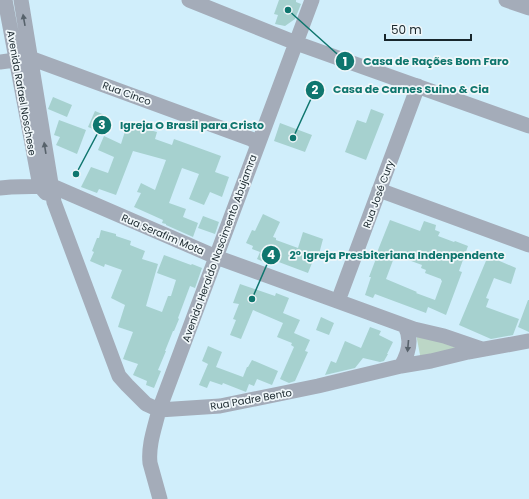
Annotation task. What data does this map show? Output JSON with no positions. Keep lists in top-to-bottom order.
{
  "streets": {
    "street": [
      "Avenida Rafael Noschese",
      "Rua Cinco",
      "Rua José Cury",
      "Rua Serafim Mota",
      "Avenida Heraldo Nascimento Abujamra",
      "Rua Padre Bento"
    ]
  },
  "crossings": [
    ["Avenida Rafael Noschese", "Rua Cinco"],
    ["Avenida Rafael Noschese", "Rua Serafim Mota"],
    ["Rua Cinco", "Avenida Heraldo Nascimento Abujamra"],
    ["Rua José Cury", "Rua Serafim Mota"],
    ["Rua Serafim Mota", "Avenida Heraldo Nascimento Abujamra"],
    ["Rua Serafim Mota", "Rua Padre Bento"],
    ["Avenida Heraldo Nascimento Abujamra", "Rua Padre Bento"]
  ],
  "places": [
    "Casa de Rações Bom Faro",
    "Casa de Carnes Suino & Cia",
    "Igreja O Brasil para Cristo",
    "2° Igreja Presbiteriana Indenpendente"
  ],
  "scale_bar": "50 m"
}
